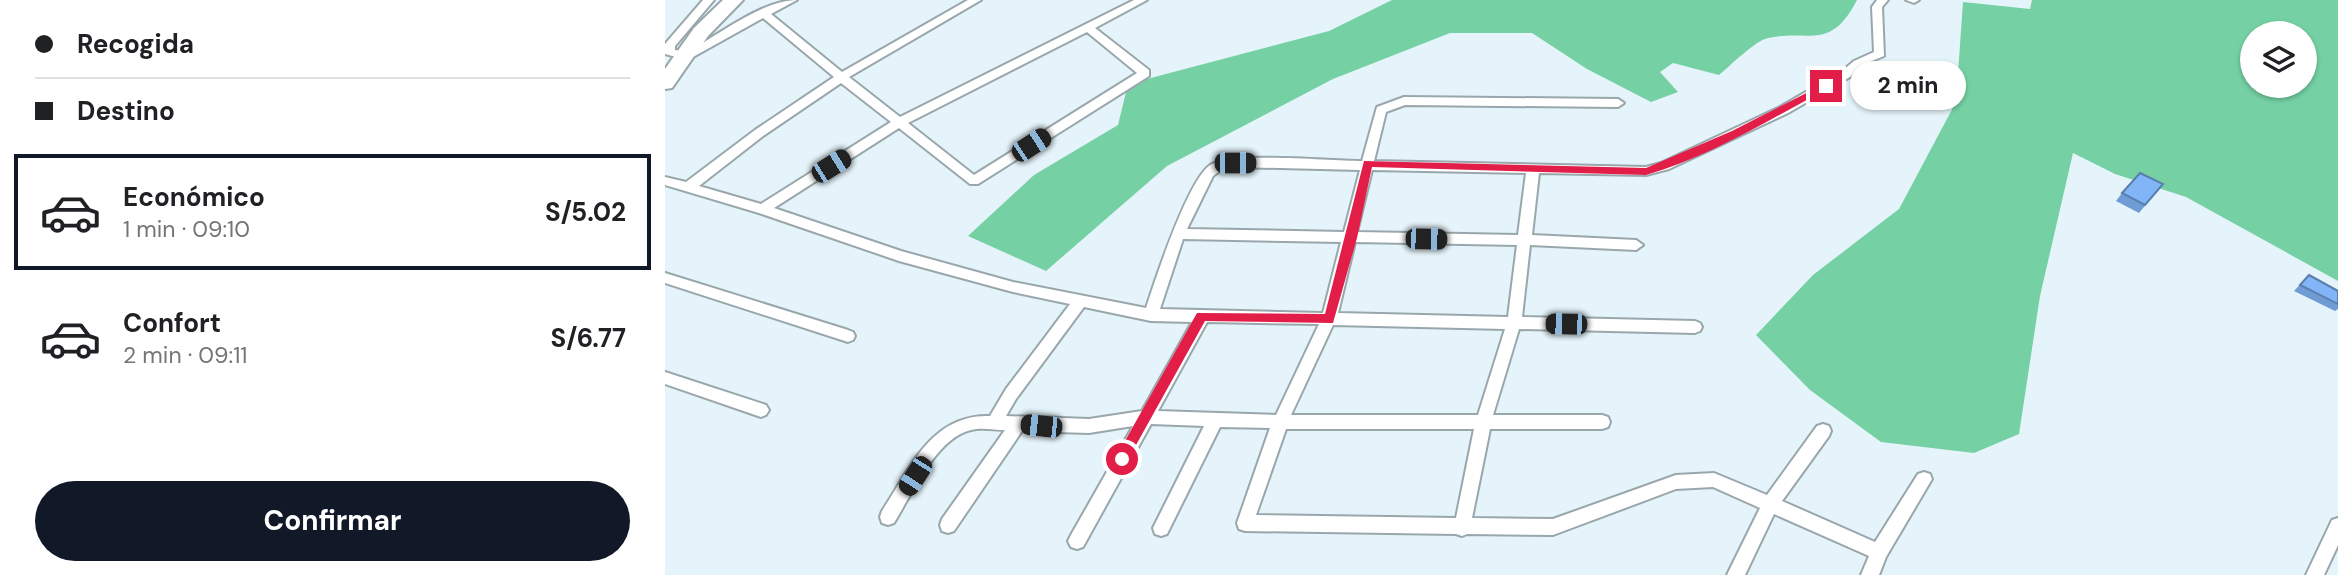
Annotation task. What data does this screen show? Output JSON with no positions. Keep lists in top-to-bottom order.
{
  "page": {
    "banner": ["Recogida", "Destino"],
    "bubble": "2 min",
    "list": [
      {
        "name": "Económico",
        "note": "1 min · 09:10",
        "value": "S/5.02"
      },
      {
        "name": "Confort",
        "note": "2 min · 09:11",
        "value": "S/6.77"
      }
    ],
    "buttons": "Confirmar"
  }
}
